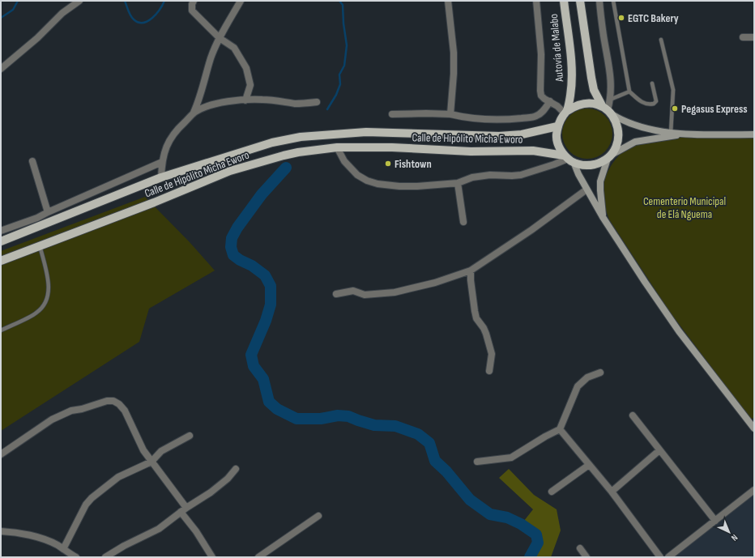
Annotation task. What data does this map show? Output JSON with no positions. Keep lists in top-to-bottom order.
{
  "streets": {
    "main road": ["Autovía de Malabo", "Calle de Hipólito Micha Eworo"]
  },
  "crossings": [
    ["Autovía de Malabo", "Calle de Hipólito Micha Eworo"]
  ],
  "parks": ["Cementerio Municipal de Elá Nguema"],
  "places": ["EGTC Bakery", "Pegasus Express", "Fishtown"],
  "north": "bottom right"
}
